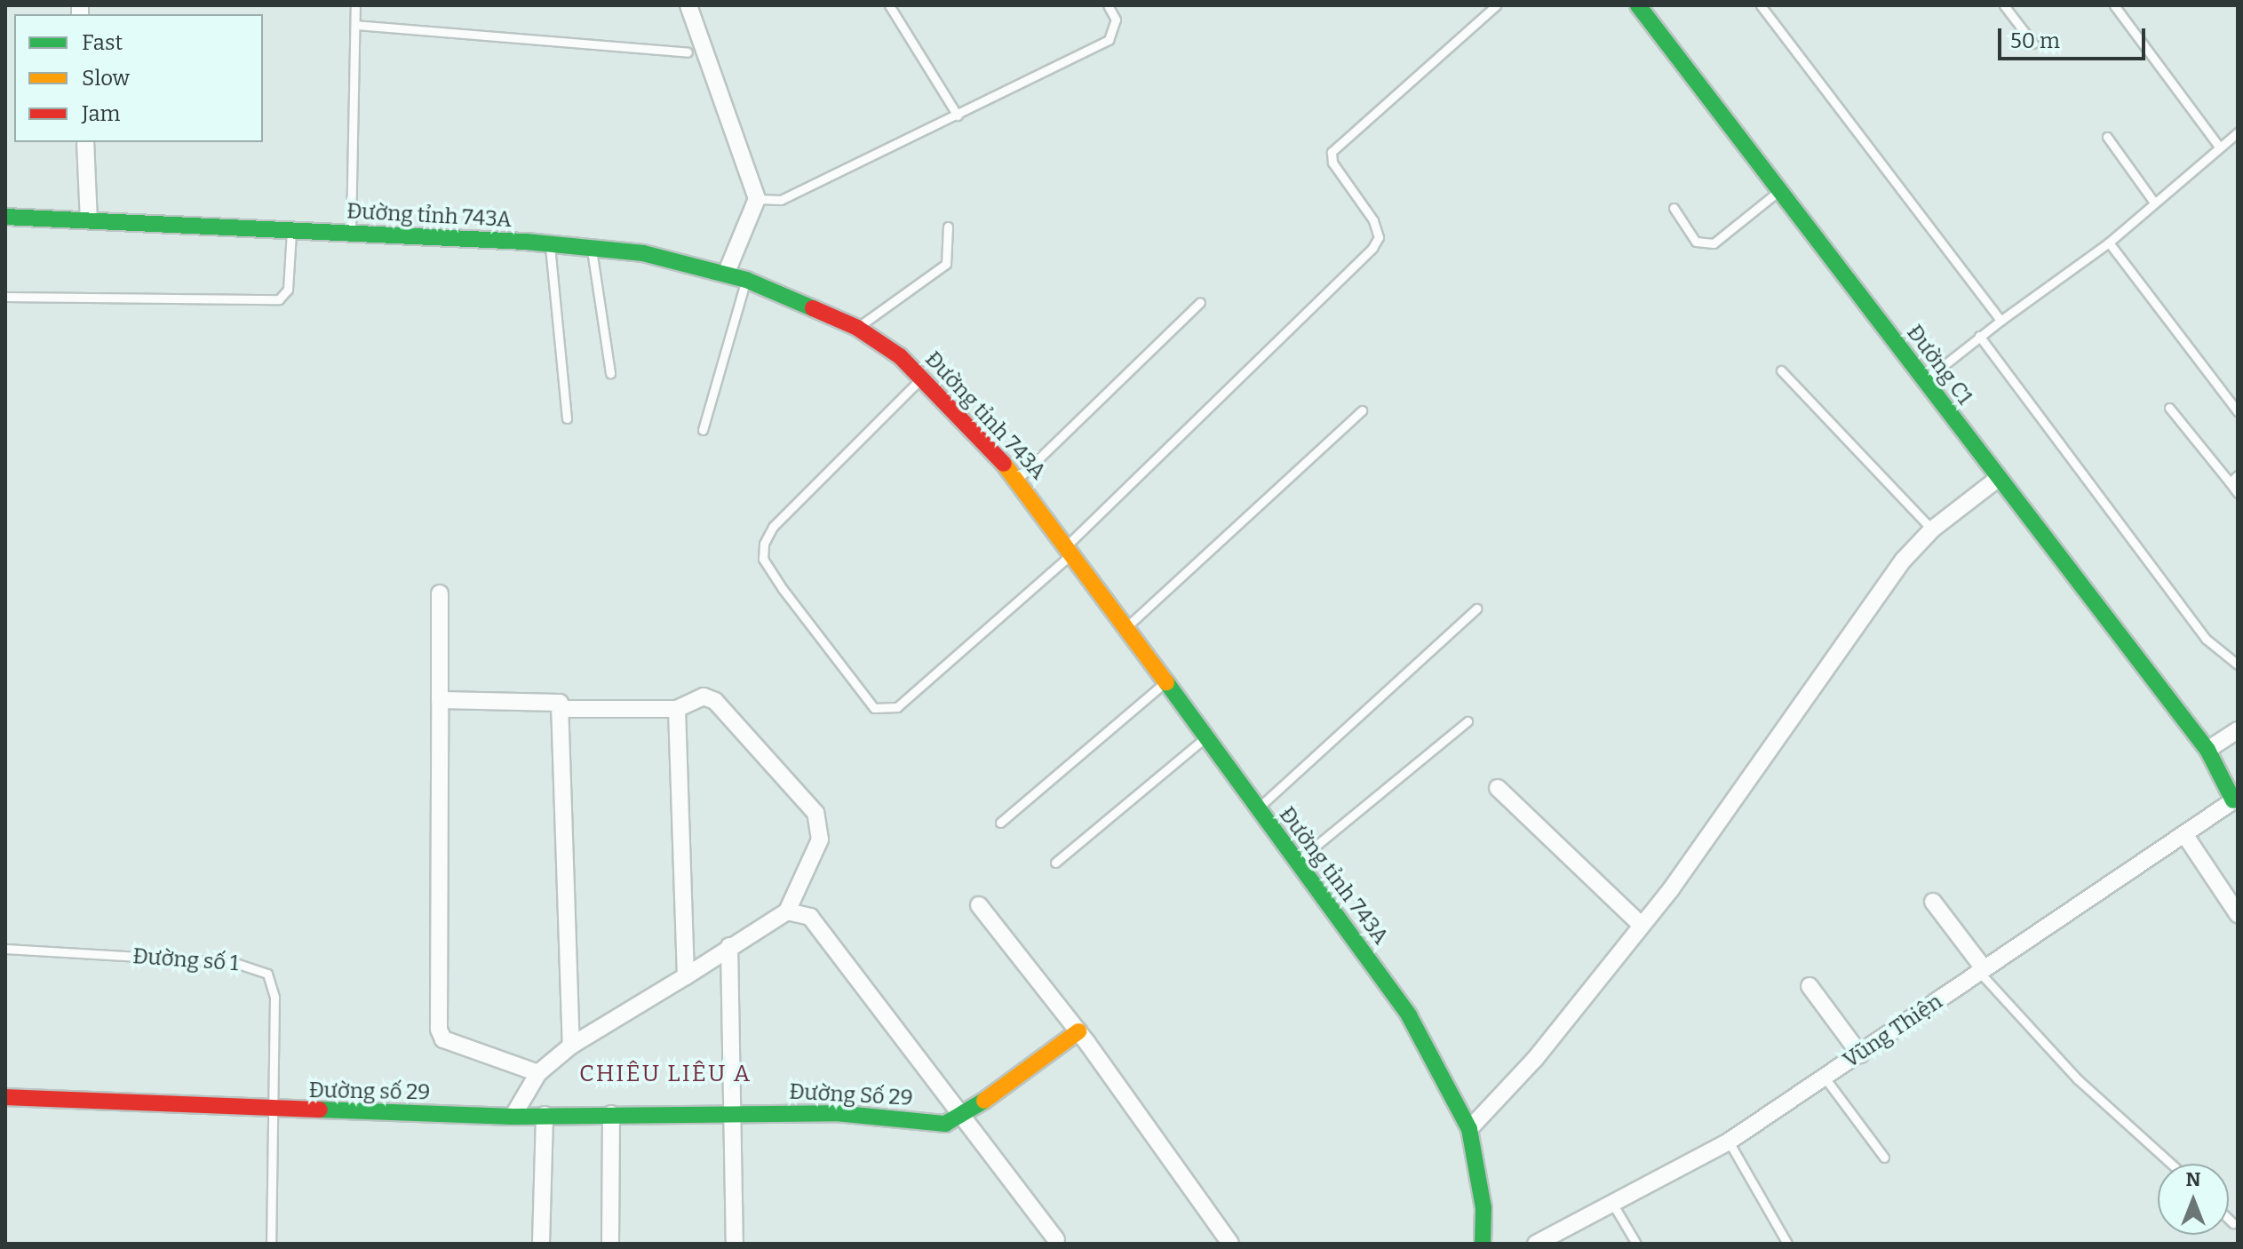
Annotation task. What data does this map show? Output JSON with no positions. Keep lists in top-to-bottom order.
{
  "streets": {
    "street": [
      "Đường tỉnh 743A",
      "Đường C1",
      "Vũng Thiện",
      "Đường số 29",
      "Đường Số 29"
    ],
    "lane": ["Đường số 1"]
  },
  "crossings": [
    ["Đường C1", "Vũng Thiện"],
    ["Đường số 1", "Đường số 29"],
    ["Đường số 29", "Đường Số 29"]
  ],
  "districts": ["CHIÊU LIÊU A"],
  "legend": ["Fast", "Slow", "Jam"],
  "scale_bar": "50 m",
  "north": "top"
}
